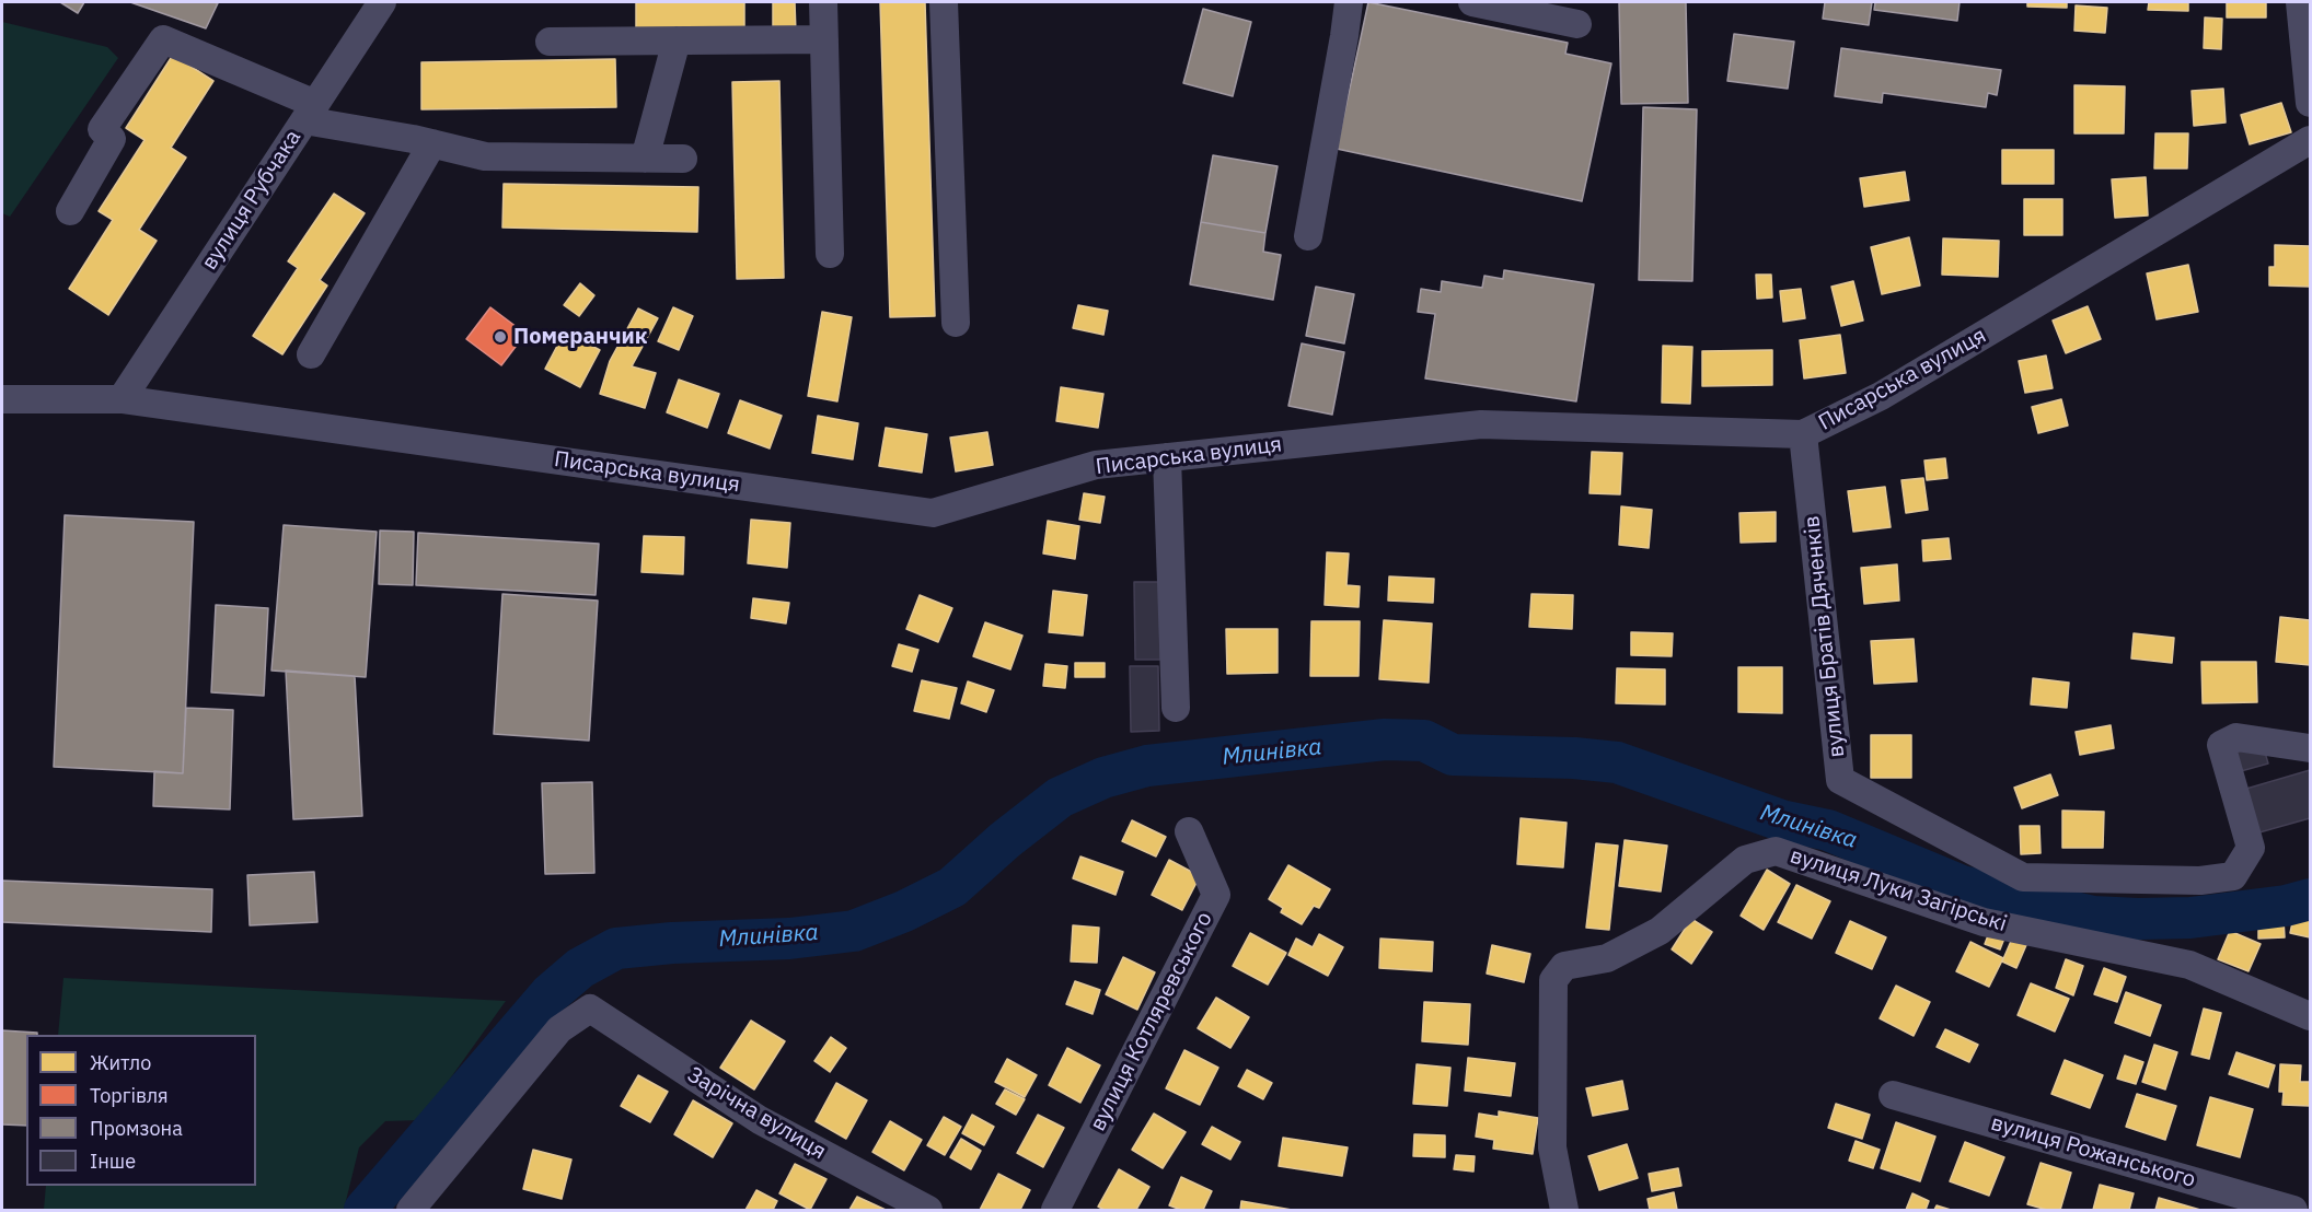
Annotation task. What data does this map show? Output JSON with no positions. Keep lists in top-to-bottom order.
{
  "streets": {
    "street": [
      "вулиця Рубчака",
      "Писарська вулиця",
      "вулиця Братів Дяченків",
      "вулиця Луки Загірські",
      "вулиця Котляревського",
      "Зарічна вулиця",
      "вулиця Рожанського"
    ]
  },
  "crossings": [
    ["вулиця Рубчака", "Писарська вулиця"],
    ["Писарська вулиця", "вулиця Братів Дяченків"]
  ],
  "water": ["Млинівка"],
  "places": ["Померанчик"],
  "legend": [
    "Житло",
    "Торгівля",
    "Промзона",
    "Інше"
  ]
}
